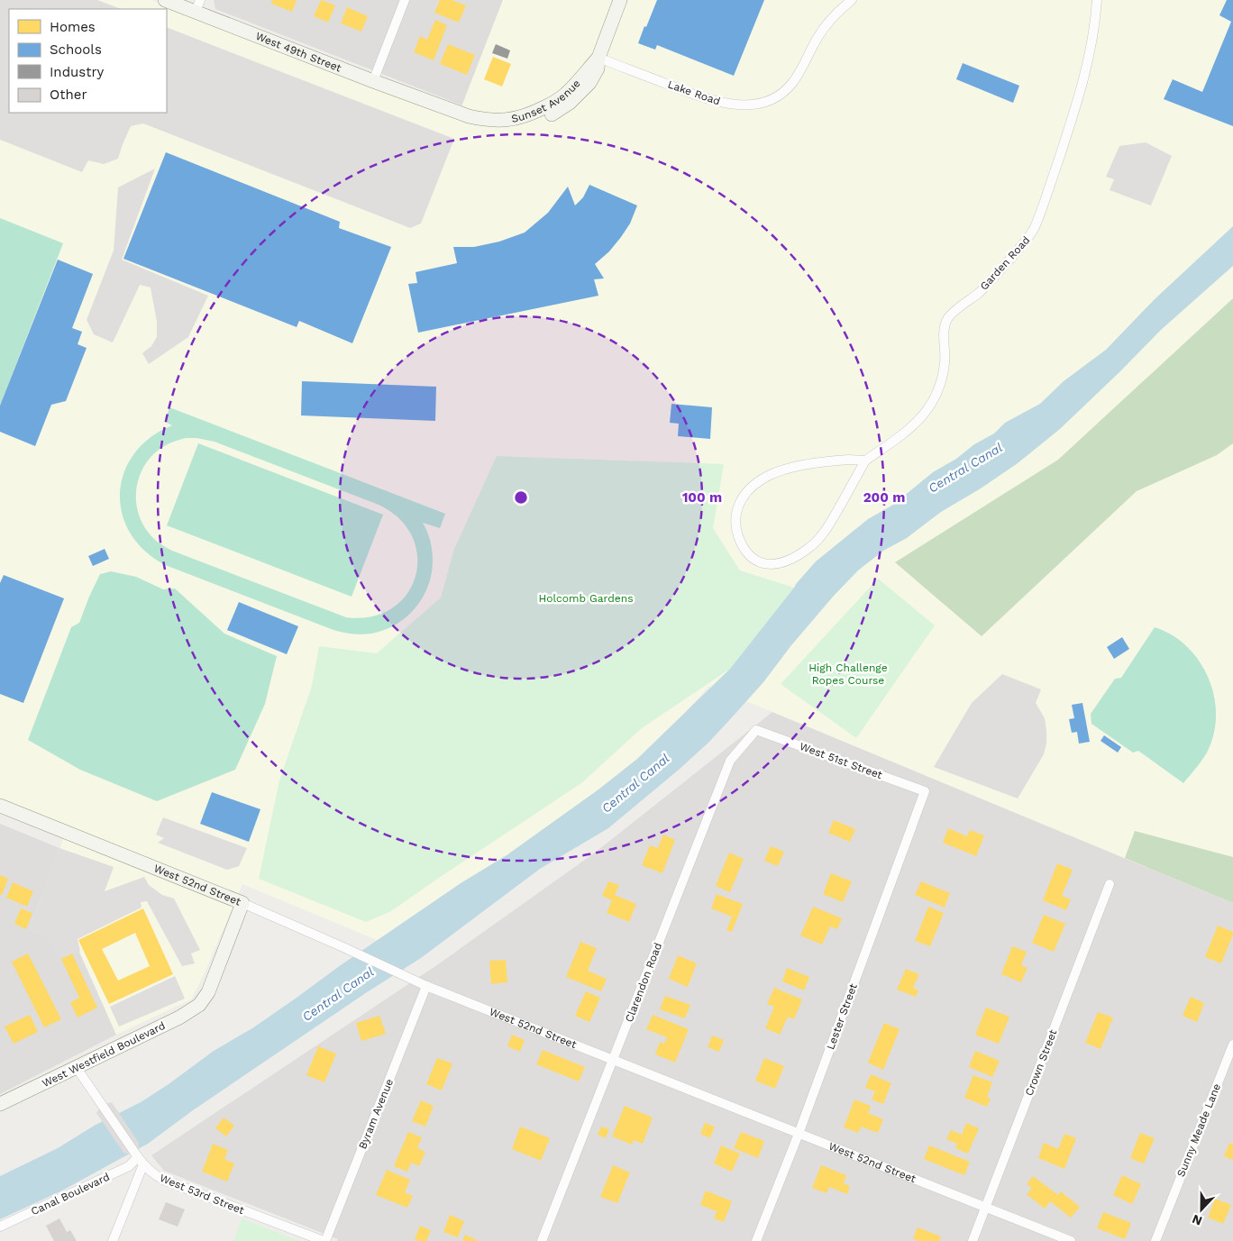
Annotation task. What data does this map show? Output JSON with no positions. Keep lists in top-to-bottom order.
{
  "streets": {
    "street": [
      "West 49th Street",
      "Lake Road",
      "Sunset Avenue",
      "Garden Road",
      "West 51st Street",
      "West 52nd Street",
      "Clarendon Road",
      "Lester Street",
      "West Westfield Boulevard",
      "Crown Street",
      "Byram Avenue",
      "Sunny Meade Lane",
      "Canal Boulevard",
      "West 53rd Street"
    ]
  },
  "crossings": [
    ["West 49th Street", "Sunset Avenue"],
    ["Lake Road", "Sunset Avenue"],
    ["West 51st Street", "Clarendon Road"],
    ["West 51st Street", "Lester Street"],
    ["West 52nd Street", "Clarendon Road"],
    ["West 52nd Street", "Lester Street"],
    ["West 52nd Street", "West Westfield Boulevard"],
    ["West 52nd Street", "Crown Street"],
    ["West 52nd Street", "Byram Avenue"],
    ["West Westfield Boulevard", "West 53rd Street"],
    ["Byram Avenue", "West 53rd Street"],
    ["Canal Boulevard", "West 53rd Street"]
  ],
  "water": ["Central Canal"],
  "parks": ["Holcomb Gardens", "High Challenge Ropes Course"],
  "legend": [
    "Homes",
    "Schools",
    "Industry",
    "Other"
  ],
  "north": "bottom",
  "rings": ["100 m", "200 m"]
}
